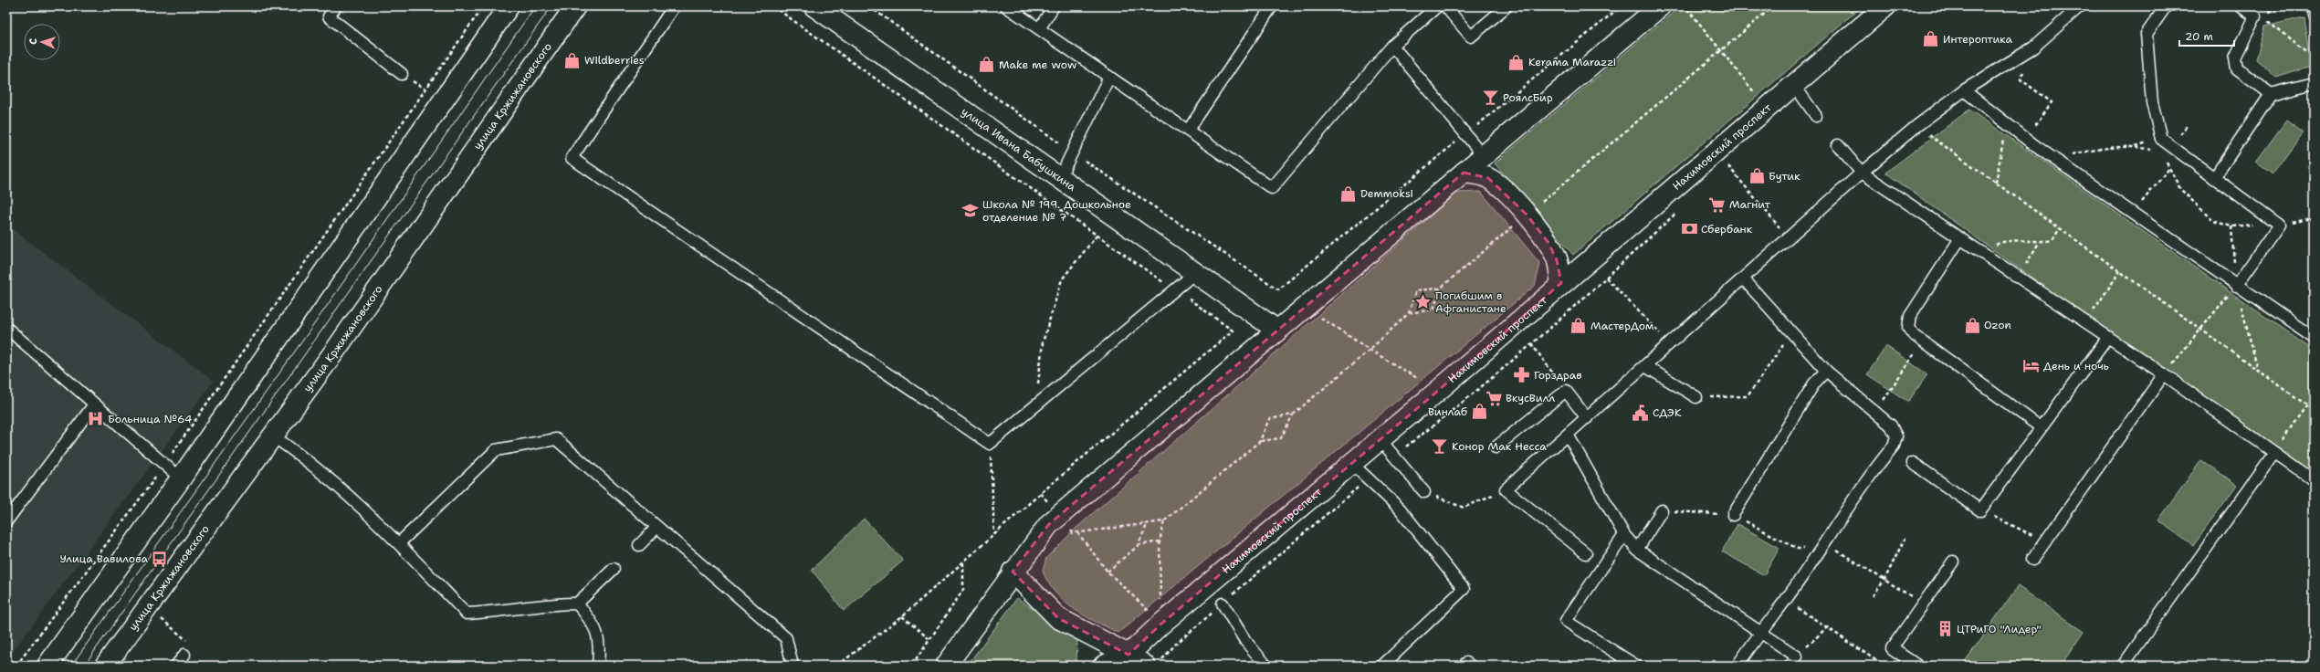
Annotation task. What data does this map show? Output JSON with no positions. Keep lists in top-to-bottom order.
{
  "streets": {
    "street": ["улица Кржижановского", "Нахимовский проспект", "улица Ивана Бабушкина"]
  },
  "places": {
    "shop": [
      "Интероптика",
      "Wildberries",
      "Kerama Marazzi",
      "Make me wow",
      "Бутик",
      "Demmoksi",
      "Ozon",
      "МастерДом",
      "Винлаб"
    ],
    "bar": ["РоялсБир", "Конор Мак Несса"],
    "supermarket": ["Магнит", "ВкусВилл"],
    "school or university": ["Школа № 199. Дошкольное отделение № 7"],
    "bank": ["Сбербанк"],
    "place": ["Погибшим в Афганистане"],
    "hotel": ["День и ночь"],
    "pharmacy": ["Горздрав"],
    "public building": ["СДЭК"],
    "hospital": ["Больница №64"],
    "bus stop": ["Улица Вавилова"],
    "building": ["ЦТРиГО \"Лидер\""]
  },
  "scale_bar": "20 m",
  "north": "left"
}
